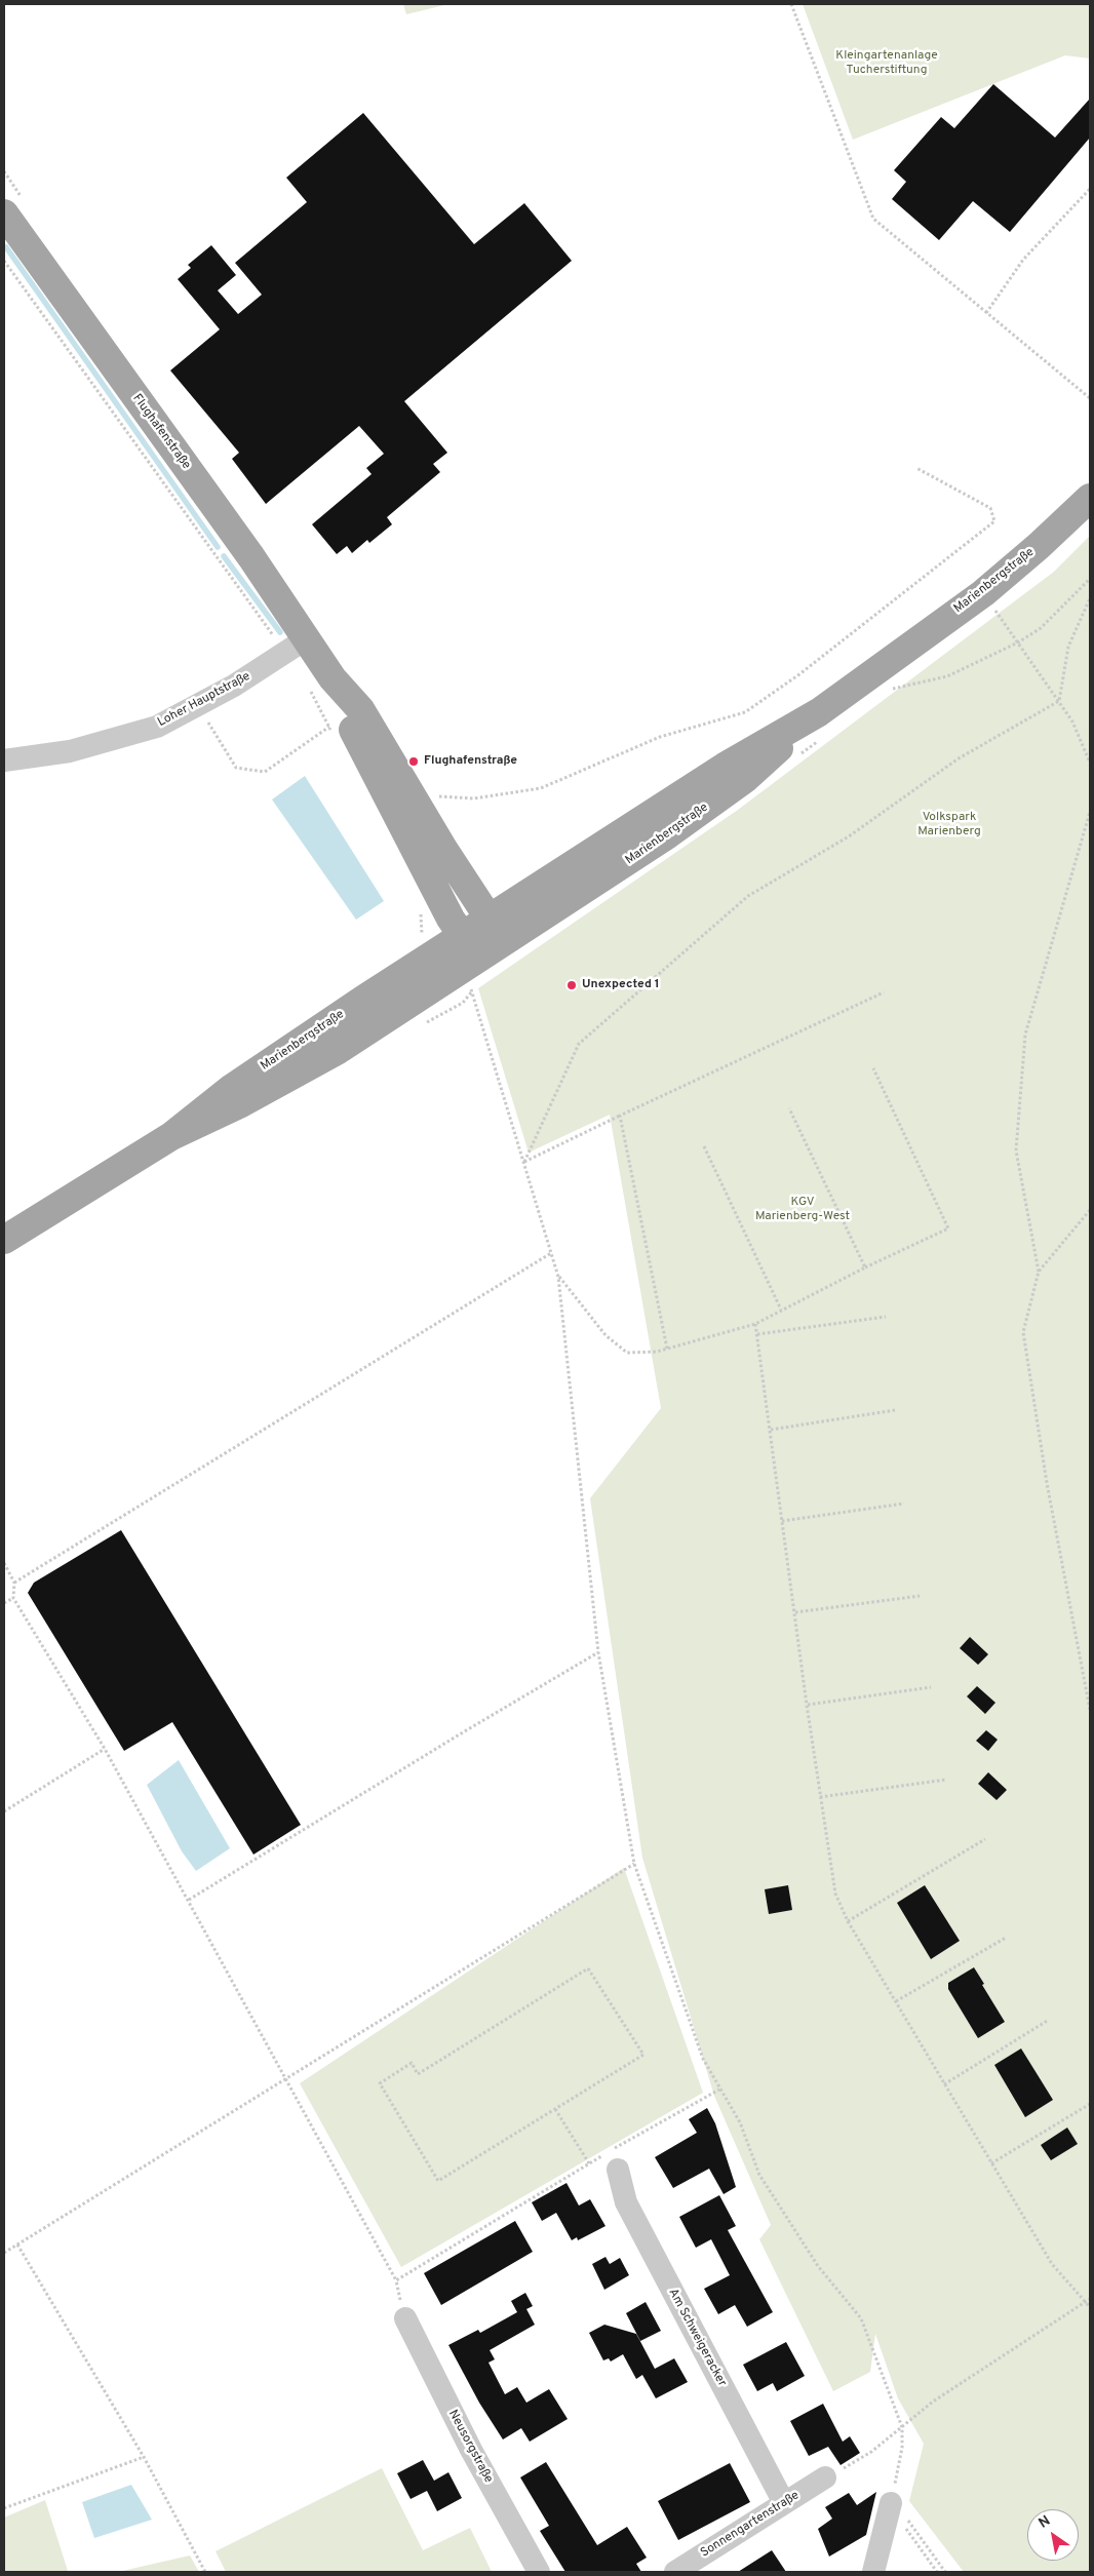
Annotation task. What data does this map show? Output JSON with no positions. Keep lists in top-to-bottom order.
{
  "streets": {
    "main road": ["Flughafenstraße", "Marienbergstraße"],
    "street": [
      "Loher Hauptstraße",
      "Am Schweigeracker",
      "Neusorgstraße",
      "Sonnengartenstraße"
    ]
  },
  "crossings": [
    ["Flughafenstraße", "Marienbergstraße"],
    ["Flughafenstraße", "Loher Hauptstraße"],
    ["Am Schweigeracker", "Sonnengartenstraße"]
  ],
  "parks": ["Kleingartenanlage Tucherstiftung", "Volkspark Marienberg", "KGV Marienberg-West"],
  "places": ["Flughafenstraße", "Unexpected 1"],
  "north": "top left"
}
